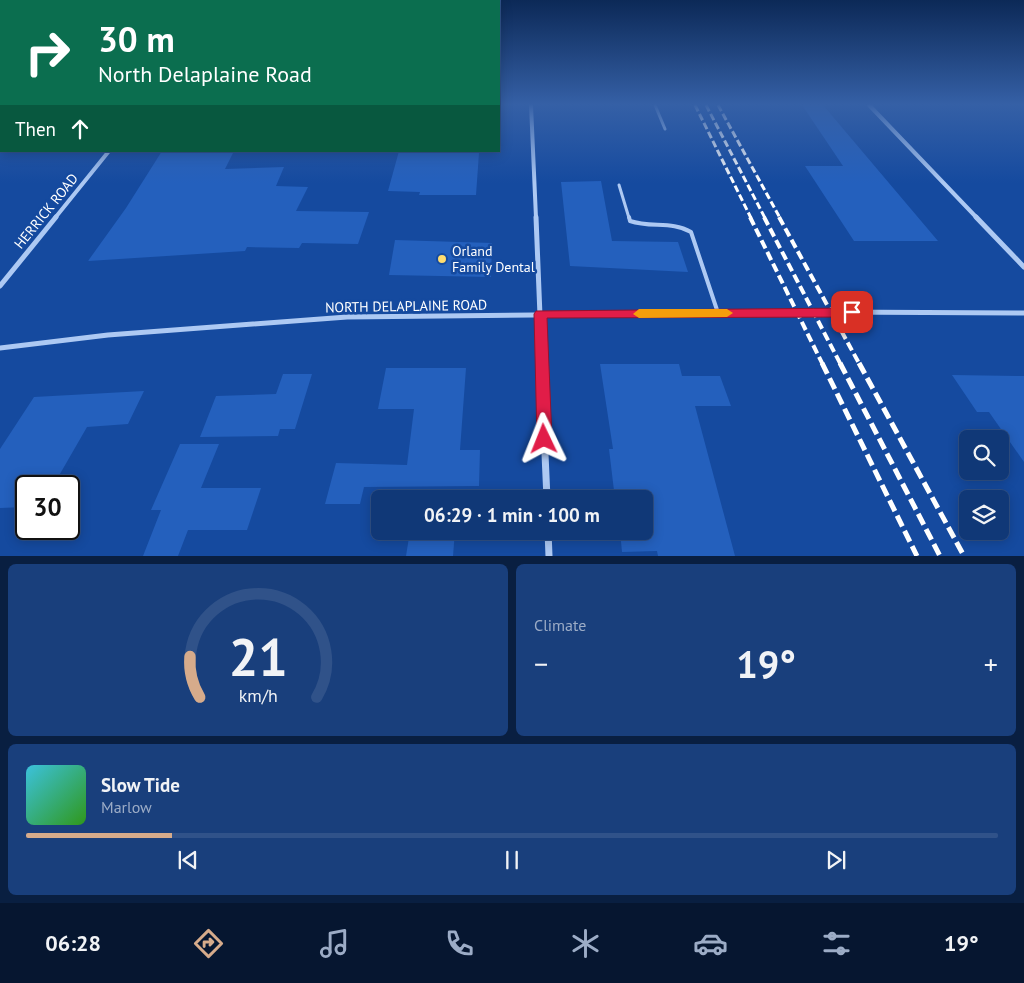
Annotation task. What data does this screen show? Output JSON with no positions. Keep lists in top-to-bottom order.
{
  "streets": {
    "street": ["HERRICK ROAD", "NORTH DELAPLAINE ROAD"]
  },
  "places": ["Orland Family Dental"],
  "page": {
    "turn": ["30 m", "North Delaplaine Road"],
    "then": "Then",
    "limit": "30",
    "trip": "06:29 · 1 min · 100 m",
    "tile": "Climate",
    "heat": ["−", "19°", "+"],
    "song": ["Slow Tide", "Marlow"],
    "tabs": ["06:28", "19°"],
    "gauge": ["21", "km/h"]
  }
}
